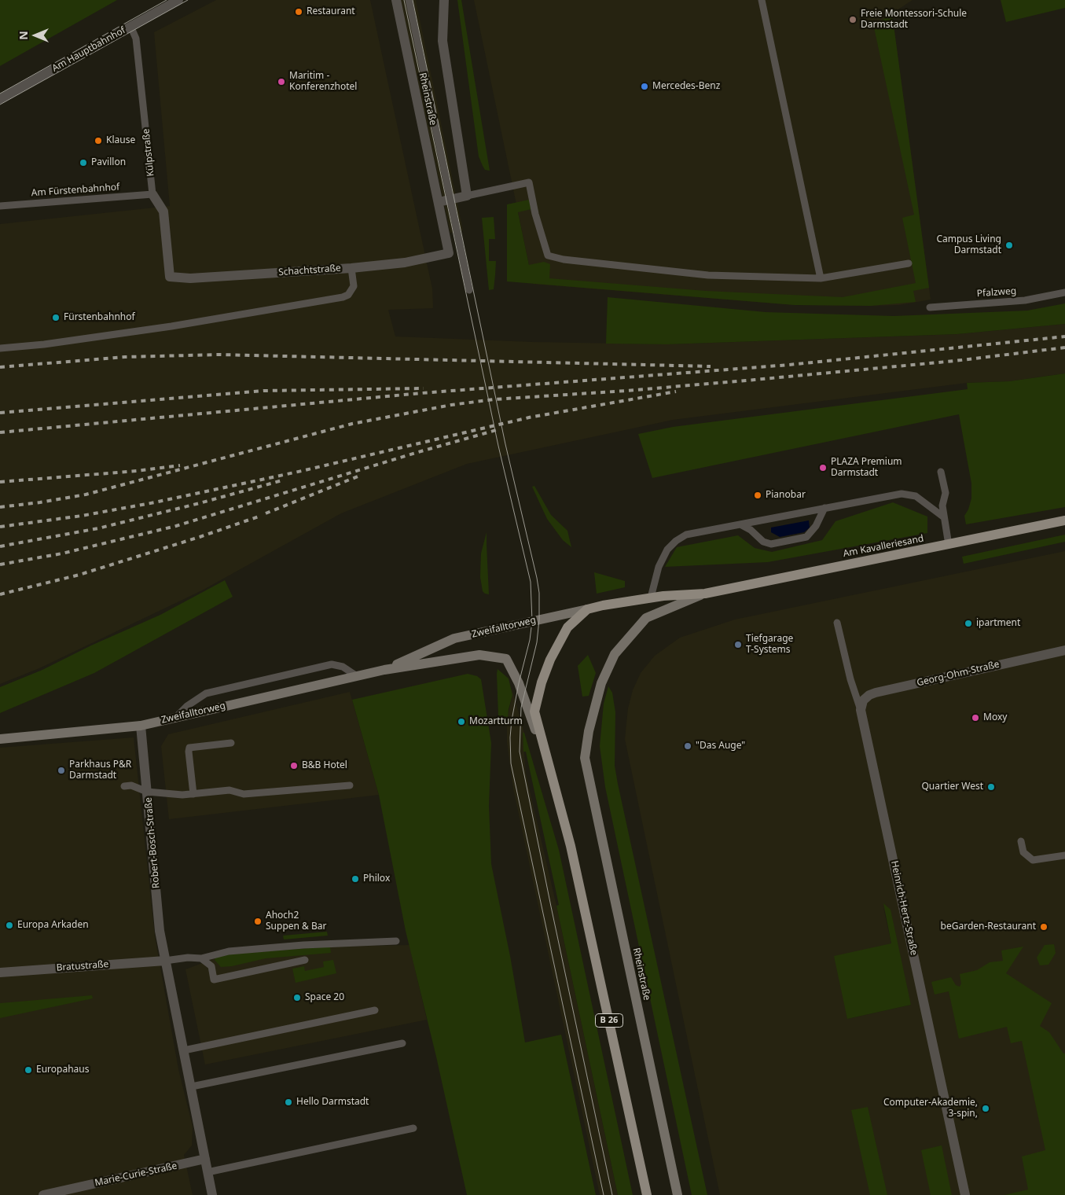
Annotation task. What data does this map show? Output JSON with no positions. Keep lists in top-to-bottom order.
{
  "streets": {
    "main road": ["Am Kavalleriesand", "B 26"],
    "street": [
      "Am Hauptbahnhof",
      "Rheinstraße",
      "Külpstraße",
      "Schachtstraße",
      "Zweifalltorweg",
      "Georg-Ohm-Straße",
      "Robert-Bosch-Straße",
      "Heinrich-Hertz-Straße",
      "Bratustraße",
      "Marie-Curie-Straße"
    ],
    "lane": ["Am Fürstenbahnhof", "Pfalzweg"]
  },
  "crossings": [
    ["Am Hauptbahnhof", "Külpstraße"],
    ["Rheinstraße", "Schachtstraße"],
    ["Rheinstraße", "Am Kavalleriesand"],
    ["Külpstraße", "Am Fürstenbahnhof"],
    ["Külpstraße", "Schachtstraße"],
    ["Am Kavalleriesand", "Zweifalltorweg"],
    ["Am Kavalleriesand", "B 26"],
    ["Zweifalltorweg", "Robert-Bosch-Straße"],
    ["Zweifalltorweg", "B 26"],
    ["Georg-Ohm-Straße", "Heinrich-Hertz-Straße"],
    ["Robert-Bosch-Straße", "Bratustraße"],
    ["Robert-Bosch-Straße", "Marie-Curie-Straße"]
  ],
  "places": [
    "Restaurant",
    "Freie Montessori-Schule Darmstadt",
    "Maritim - Konferenzhotel",
    "Mercedes-Benz",
    "Klause",
    "Pavillon",
    "Campus Living Darmstadt",
    "Fürstenbahnhof",
    "PLAZA Premium Darmstadt",
    "Pianobar",
    "ipartment",
    "Tiefgarage T-Systems",
    "Moxy",
    "Mozartturm",
    "\"Das Auge\"",
    "B&B Hotel",
    "Parkhaus P&R Darmstadt",
    "Quartier West",
    "Philox",
    "Ahoch2 Suppen & Bar",
    "Europa Arkaden",
    "beGarden-Restaurant",
    "Space 20",
    "Europahaus",
    "Hello Darmstadt",
    "Computer-Akademie, 3-spin,"
  ],
  "north": "left"
}
